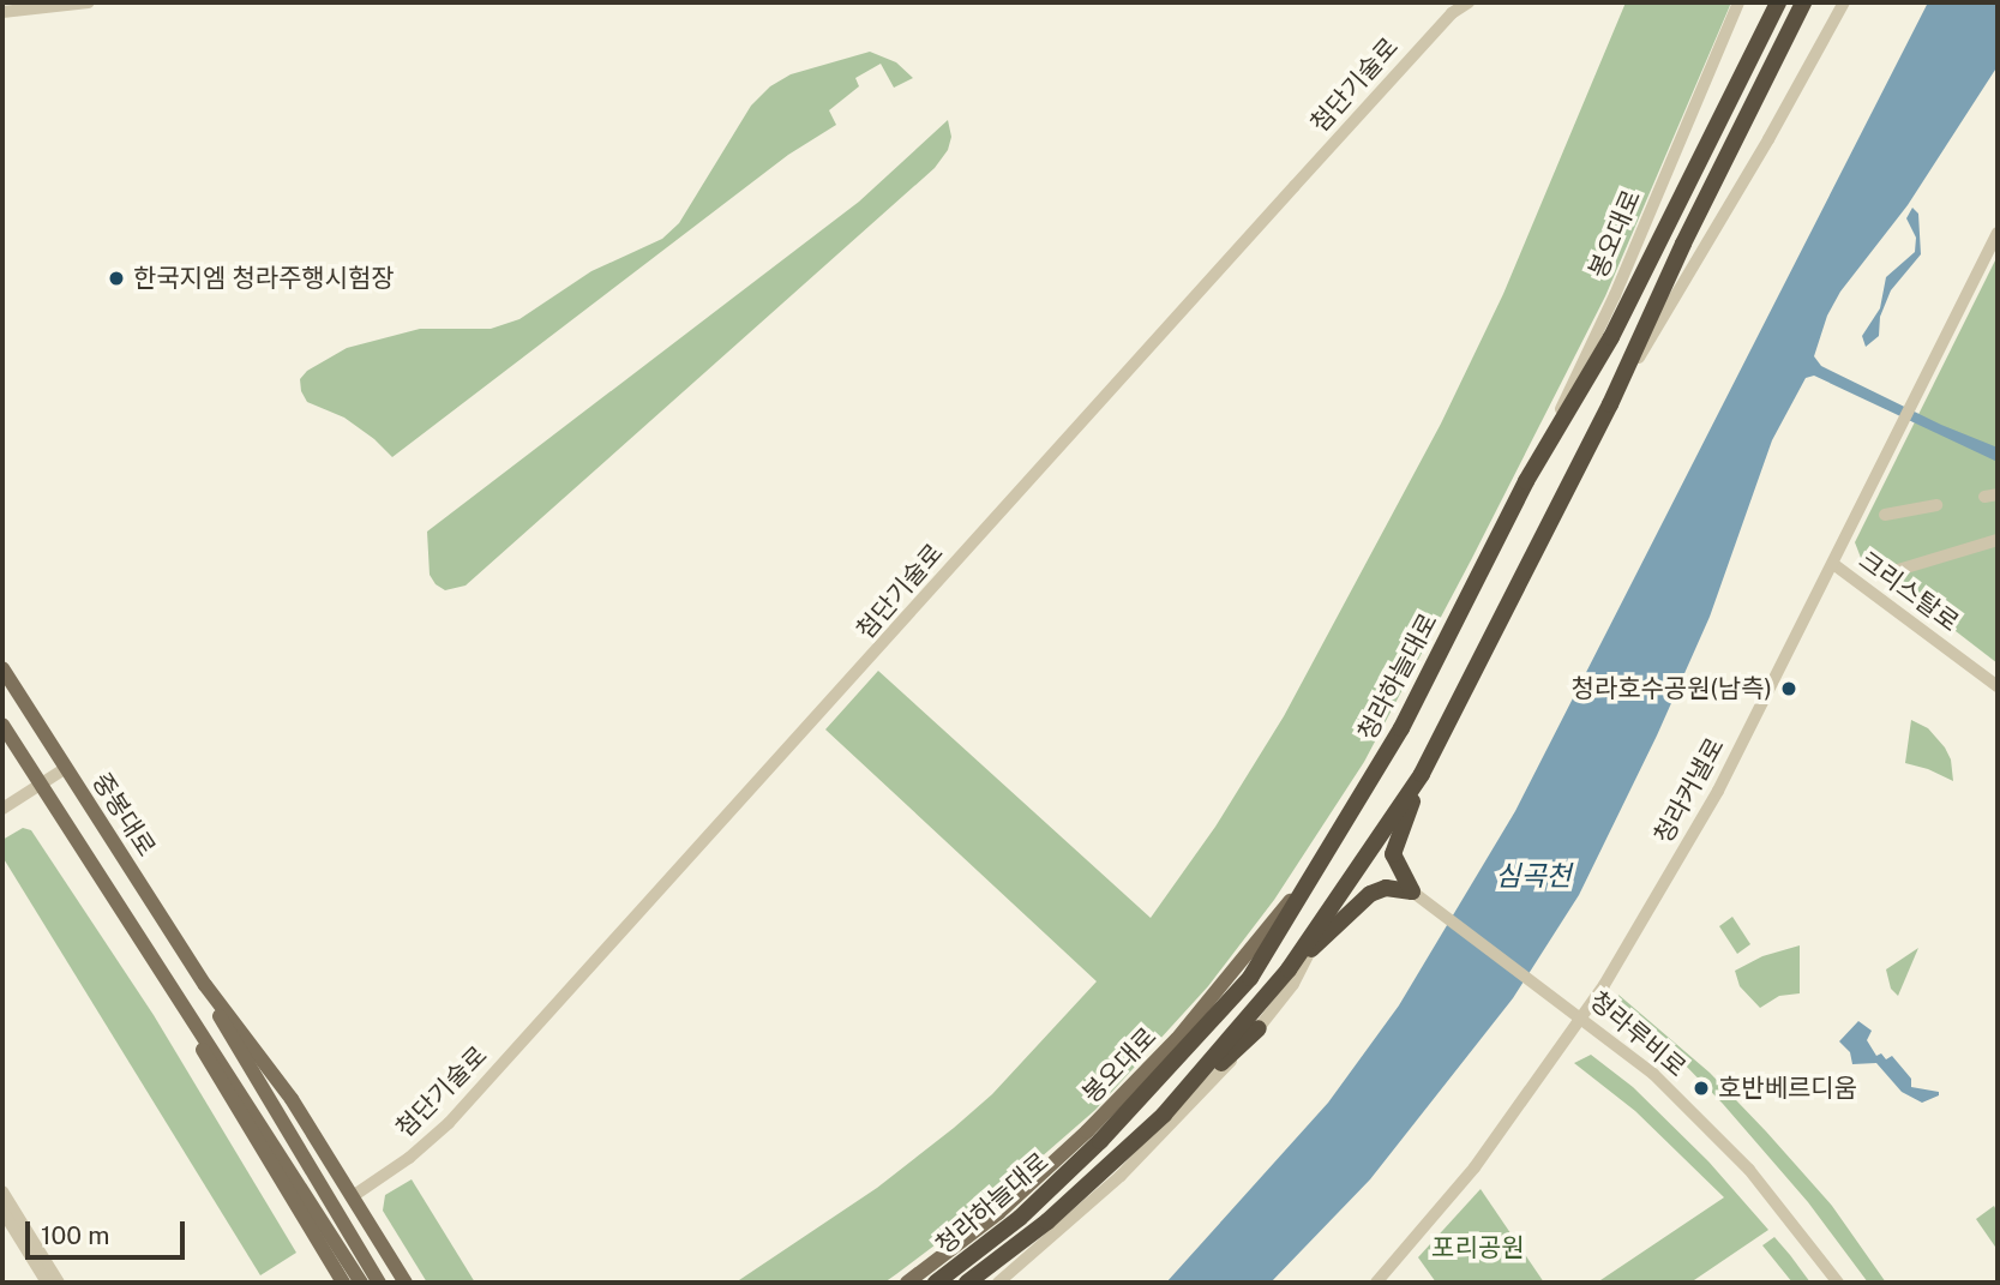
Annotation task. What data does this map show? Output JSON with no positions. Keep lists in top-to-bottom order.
{
  "streets": {
    "highway": ["청라하늘대로"],
    "main road": ["봉오대로", "중봉대로"],
    "street": [
      "첨단기술로",
      "크리스탈로",
      "청라커낼로",
      "청라루비로"
    ]
  },
  "crossings": [
    ["첨단기술로", "중봉대로"],
    ["봉오대로", "청라하늘대로"],
    ["크리스탈로", "청라커낼로"],
    ["청라커낼로", "청라루비로"]
  ],
  "water": ["심곡천"],
  "parks": ["포리공원"],
  "places": ["한국지엠 청라주행시험장", "청라호수공원(남측)", "호반베르디움"],
  "scale_bar": "100 m"
}
